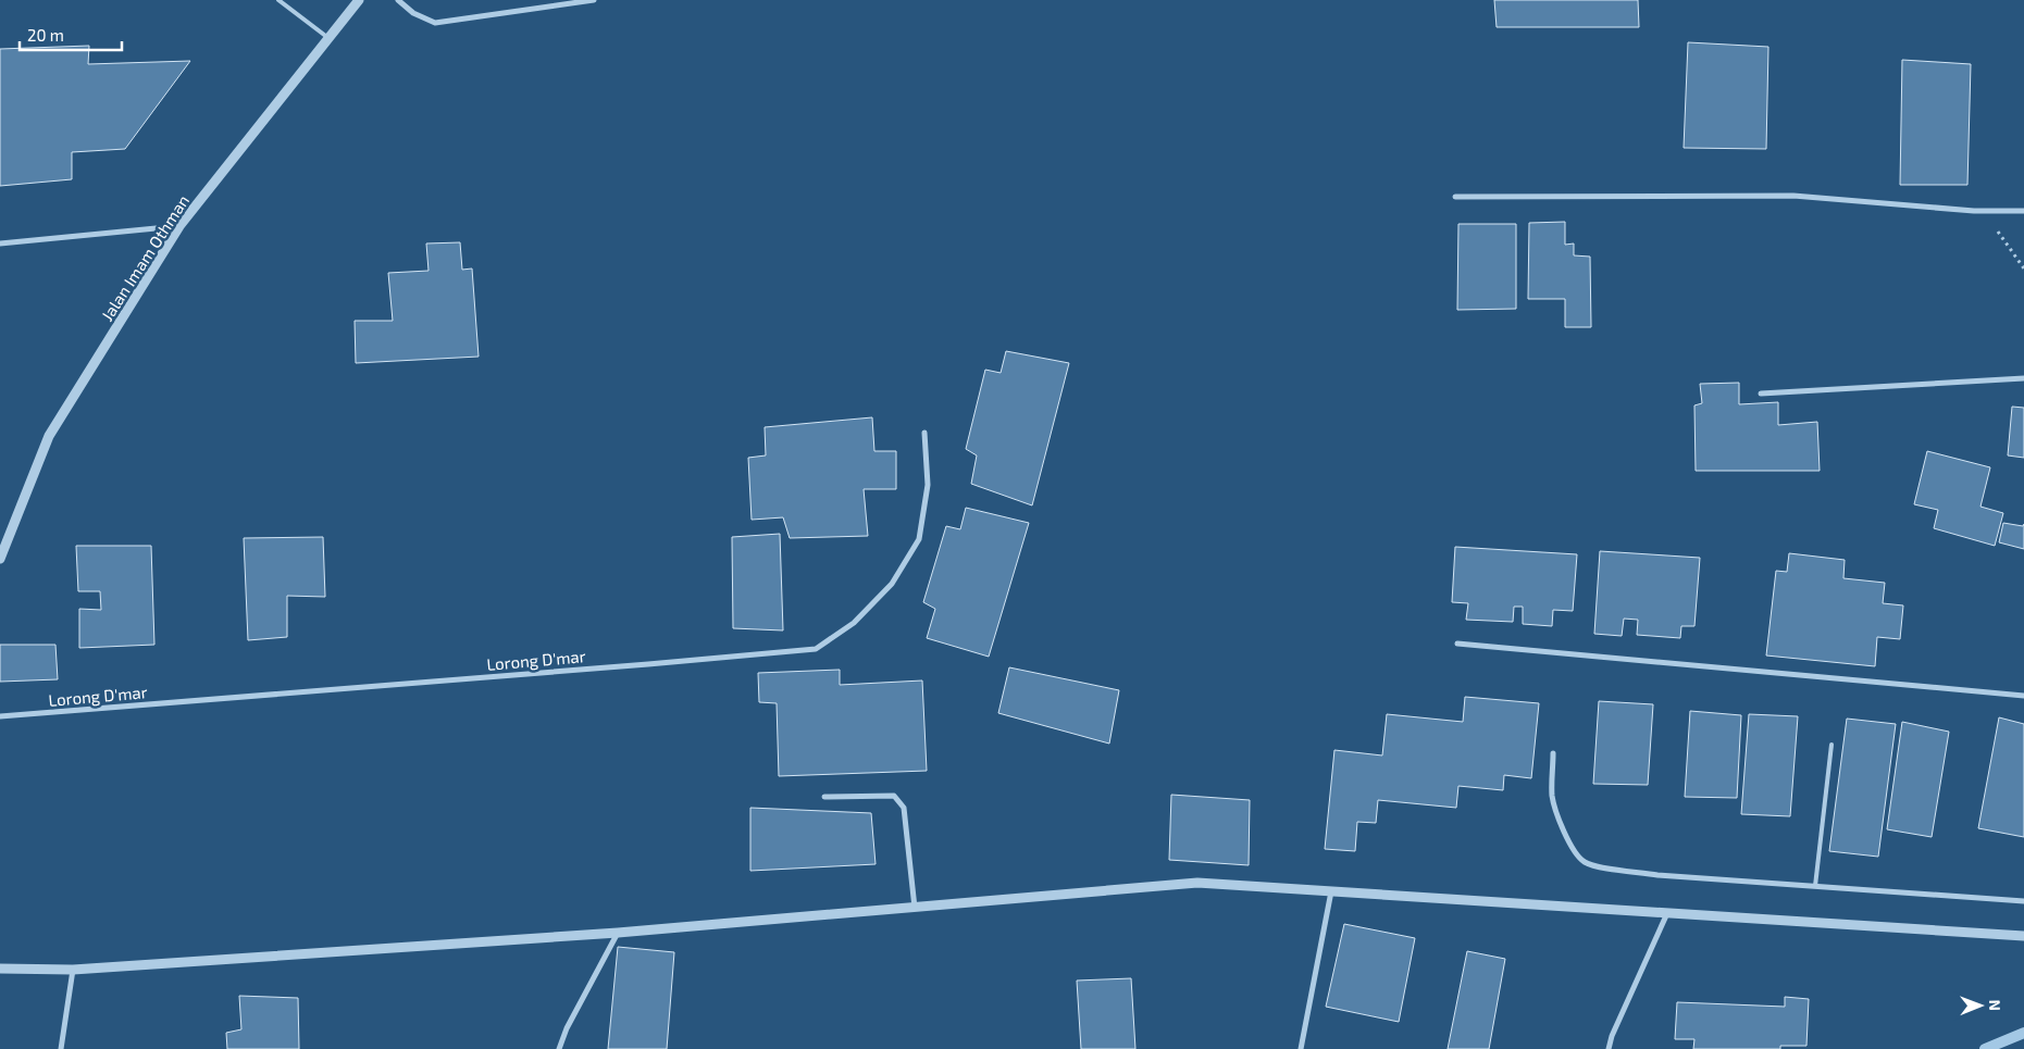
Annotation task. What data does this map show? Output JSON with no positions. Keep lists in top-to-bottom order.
{
  "streets": {
    "street": ["Jalan Imam Othman", "Lorong D'mar"]
  },
  "scale_bar": "20 m",
  "north": "right"
}
